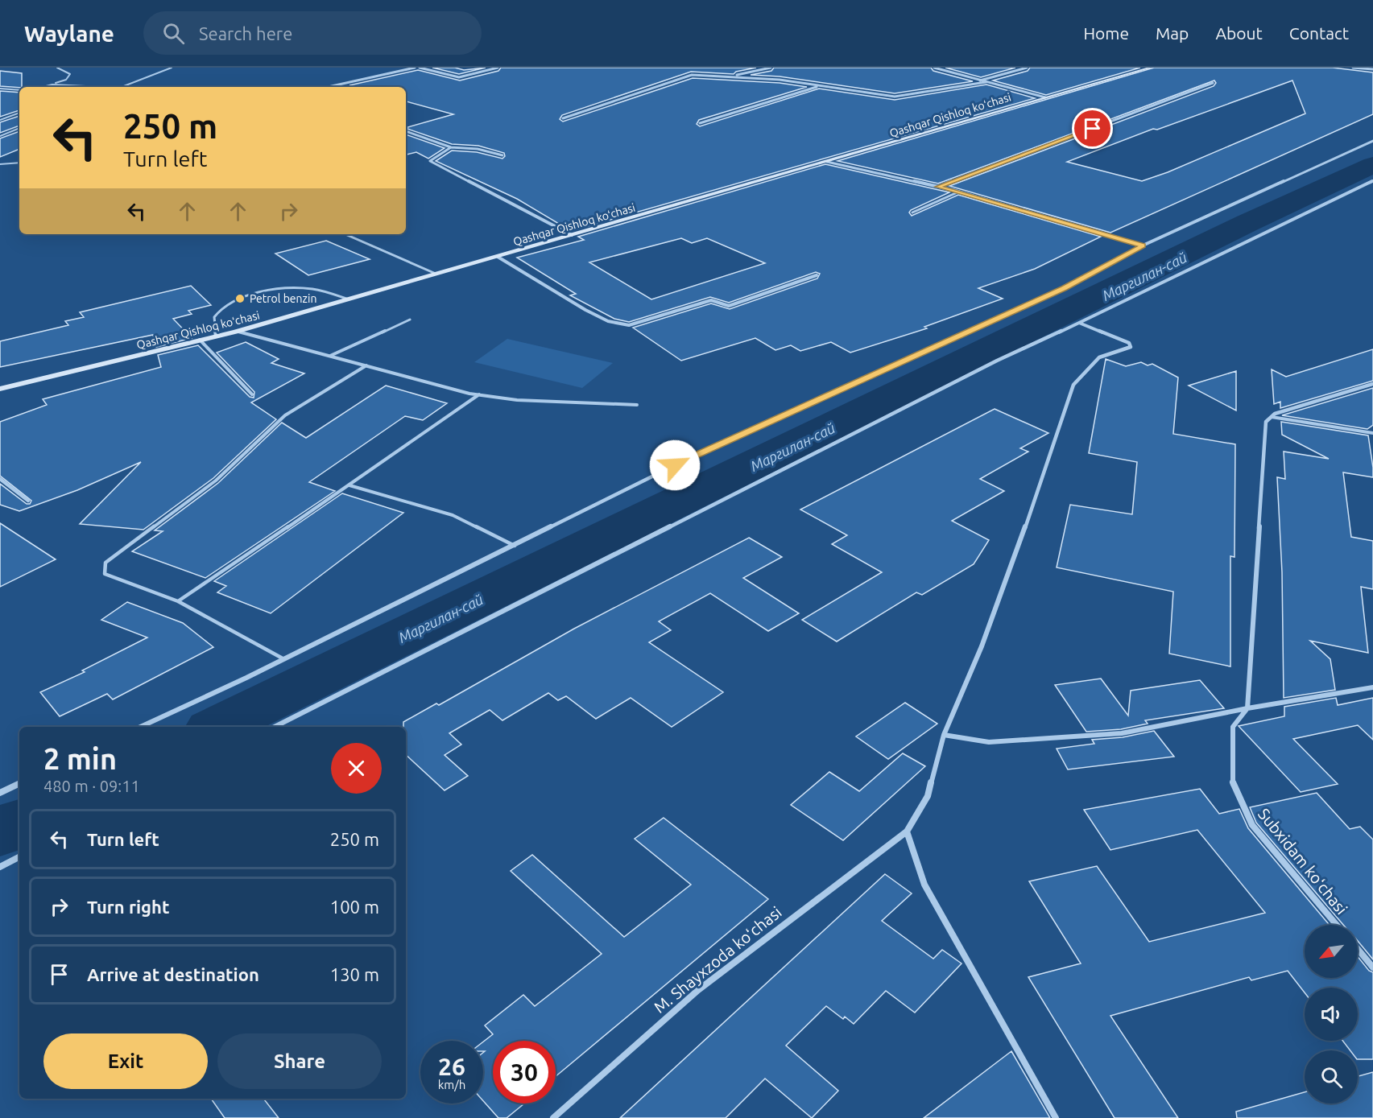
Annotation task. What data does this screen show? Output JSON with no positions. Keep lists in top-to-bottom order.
{
  "streets": {
    "main road": ["Qashqar Qishloq koʻchasi"],
    "street": ["Subxidam koʻchasi", "M. Shayxzoda koʻchasi"]
  },
  "water": ["Маргилан-сай"],
  "places": ["Petrol benzin"],
  "north": "bottom left",
  "page": {
    "header": "Waylane",
    "search": "Search here",
    "nav": [
      "Home",
      "Map",
      "About",
      "Contact"
    ],
    "turn": ["250 m", "Turn left"],
    "heading": ["2 min", "480 m · 09:11"],
    "list": [
      {
        "name": "Turn left",
        "value": "250 m"
      },
      {
        "name": "Turn right",
        "value": "100 m"
      },
      {
        "name": "Arrive at destination",
        "value": "130 m"
      }
    ],
    "buttons": ["Exit", "Share"],
    "speed": "26 km/h",
    "limit": "30"
  }
}
